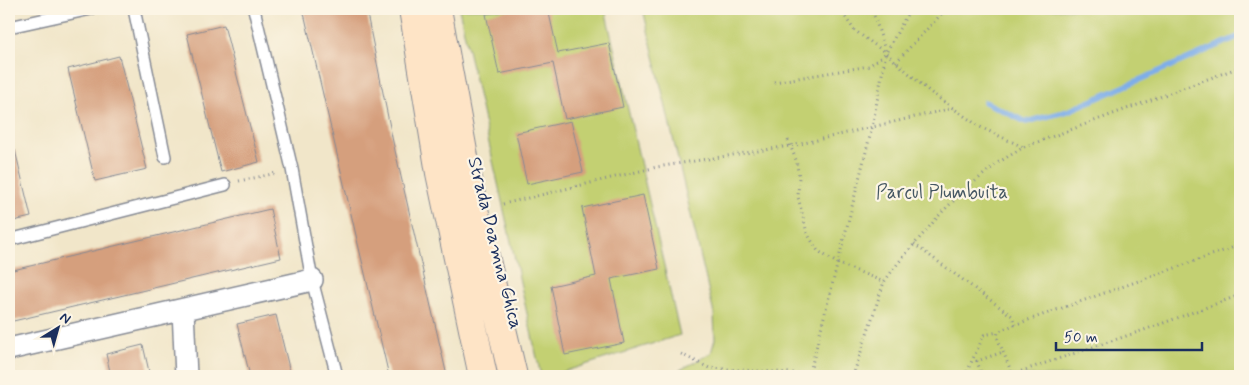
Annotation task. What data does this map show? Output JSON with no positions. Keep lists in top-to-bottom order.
{
  "streets": {
    "main road": ["Strada Doamna Ghica"]
  },
  "parks": ["Parcul Plumbuita"],
  "scale_bar": "50 m",
  "north": "top right"
}
